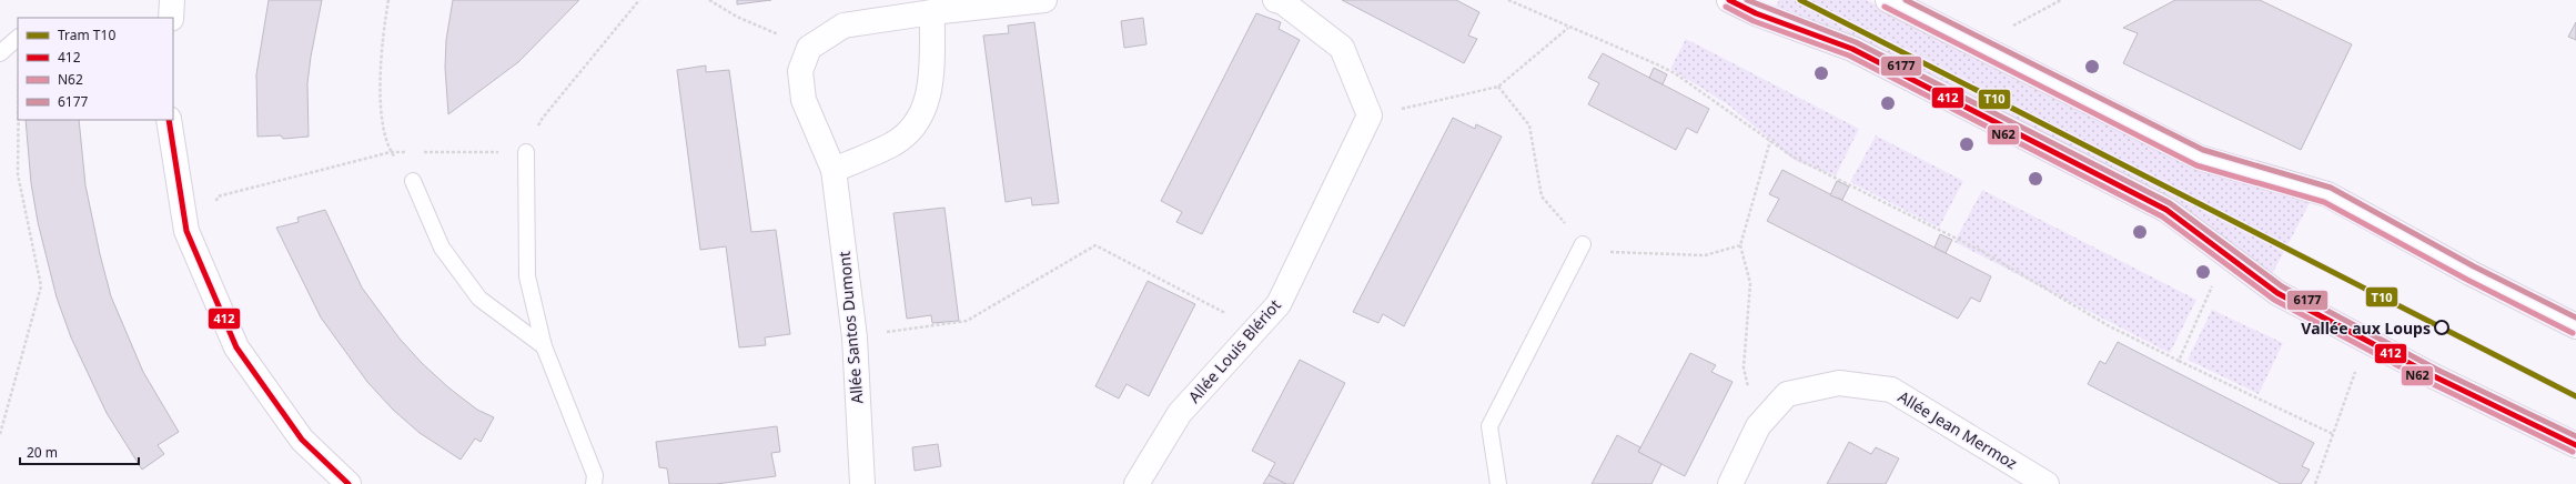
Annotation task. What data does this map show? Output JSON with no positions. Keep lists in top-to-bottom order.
{
  "streets": {
    "street": ["Allée Santos Dumont", "Allée Louis Blériot", "Allée Jean Mermoz"]
  },
  "places": ["Vallée aux Loups"],
  "lines": [
    "tram line T10",
    "transit line 412",
    "transit line 6177",
    "transit line N62"
  ],
  "legend": [
    "Tram T10",
    "412",
    "N62",
    "6177"
  ],
  "scale_bar": "20 m"
}
